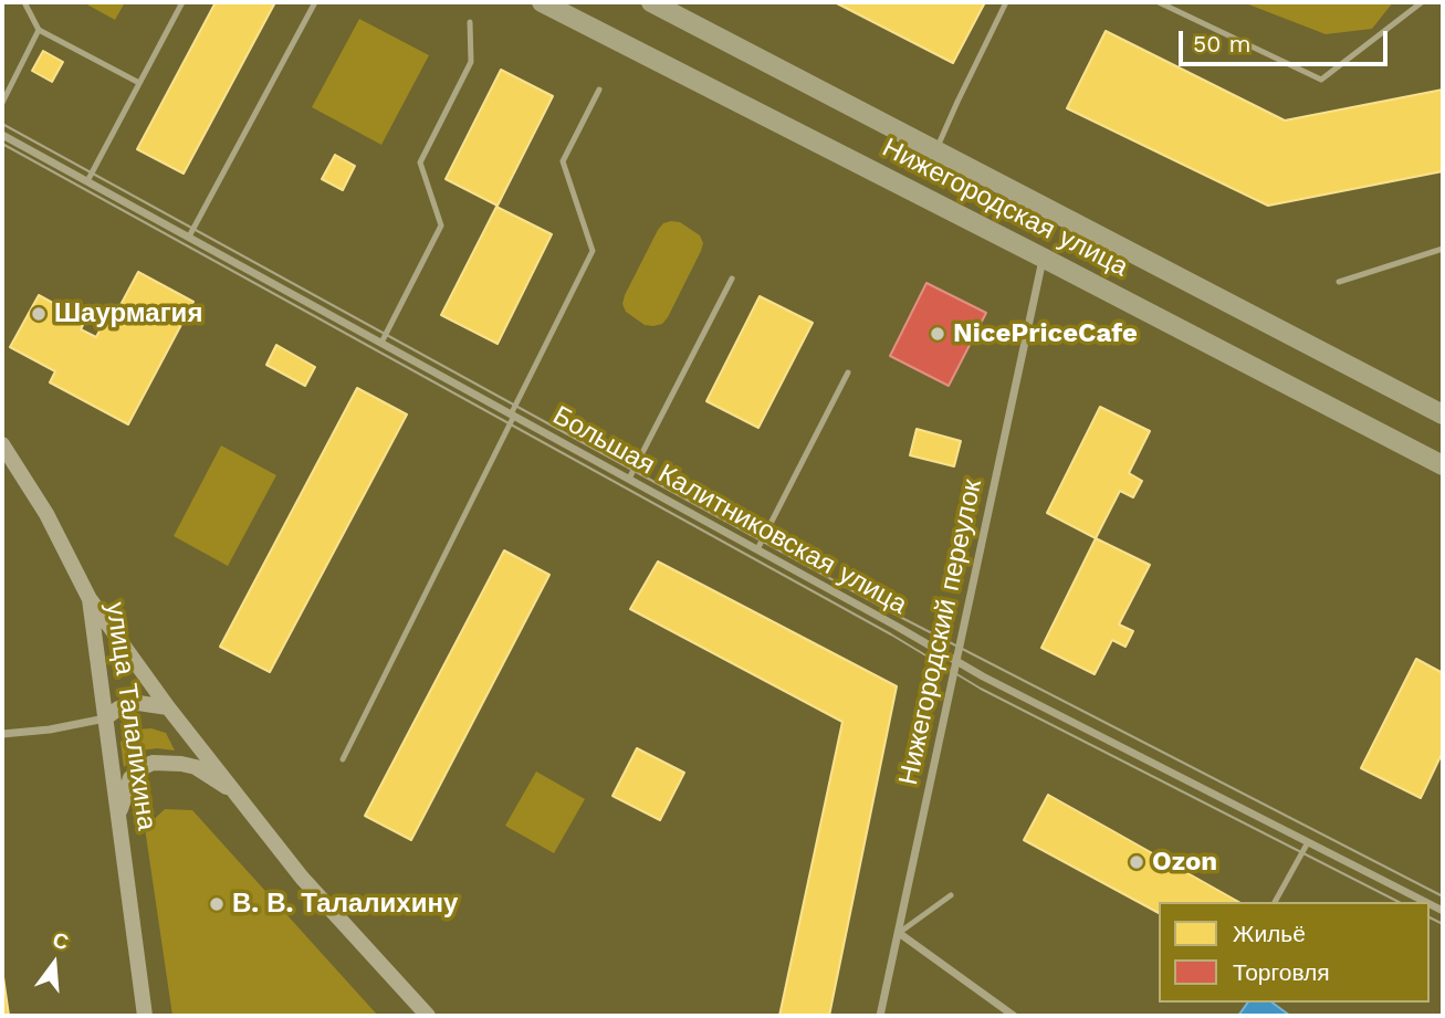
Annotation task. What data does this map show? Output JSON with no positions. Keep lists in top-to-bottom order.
{
  "streets": {
    "main road": ["Нижегородская улица"],
    "street": ["Большая Калитниковская улица", "Нижегородский переулок", "улица Талалихина"]
  },
  "crossings": [
    ["Нижегородская улица", "Нижегородский переулок"],
    ["Большая Калитниковская улица", "Нижегородский переулок"]
  ],
  "places": [
    "Шаурмагия",
    "NicePriceCafe",
    "Ozon",
    "В. В. Талалихину"
  ],
  "legend": ["Жильё", "Торговля"],
  "scale_bar": "50 m",
  "north": "top"
}
